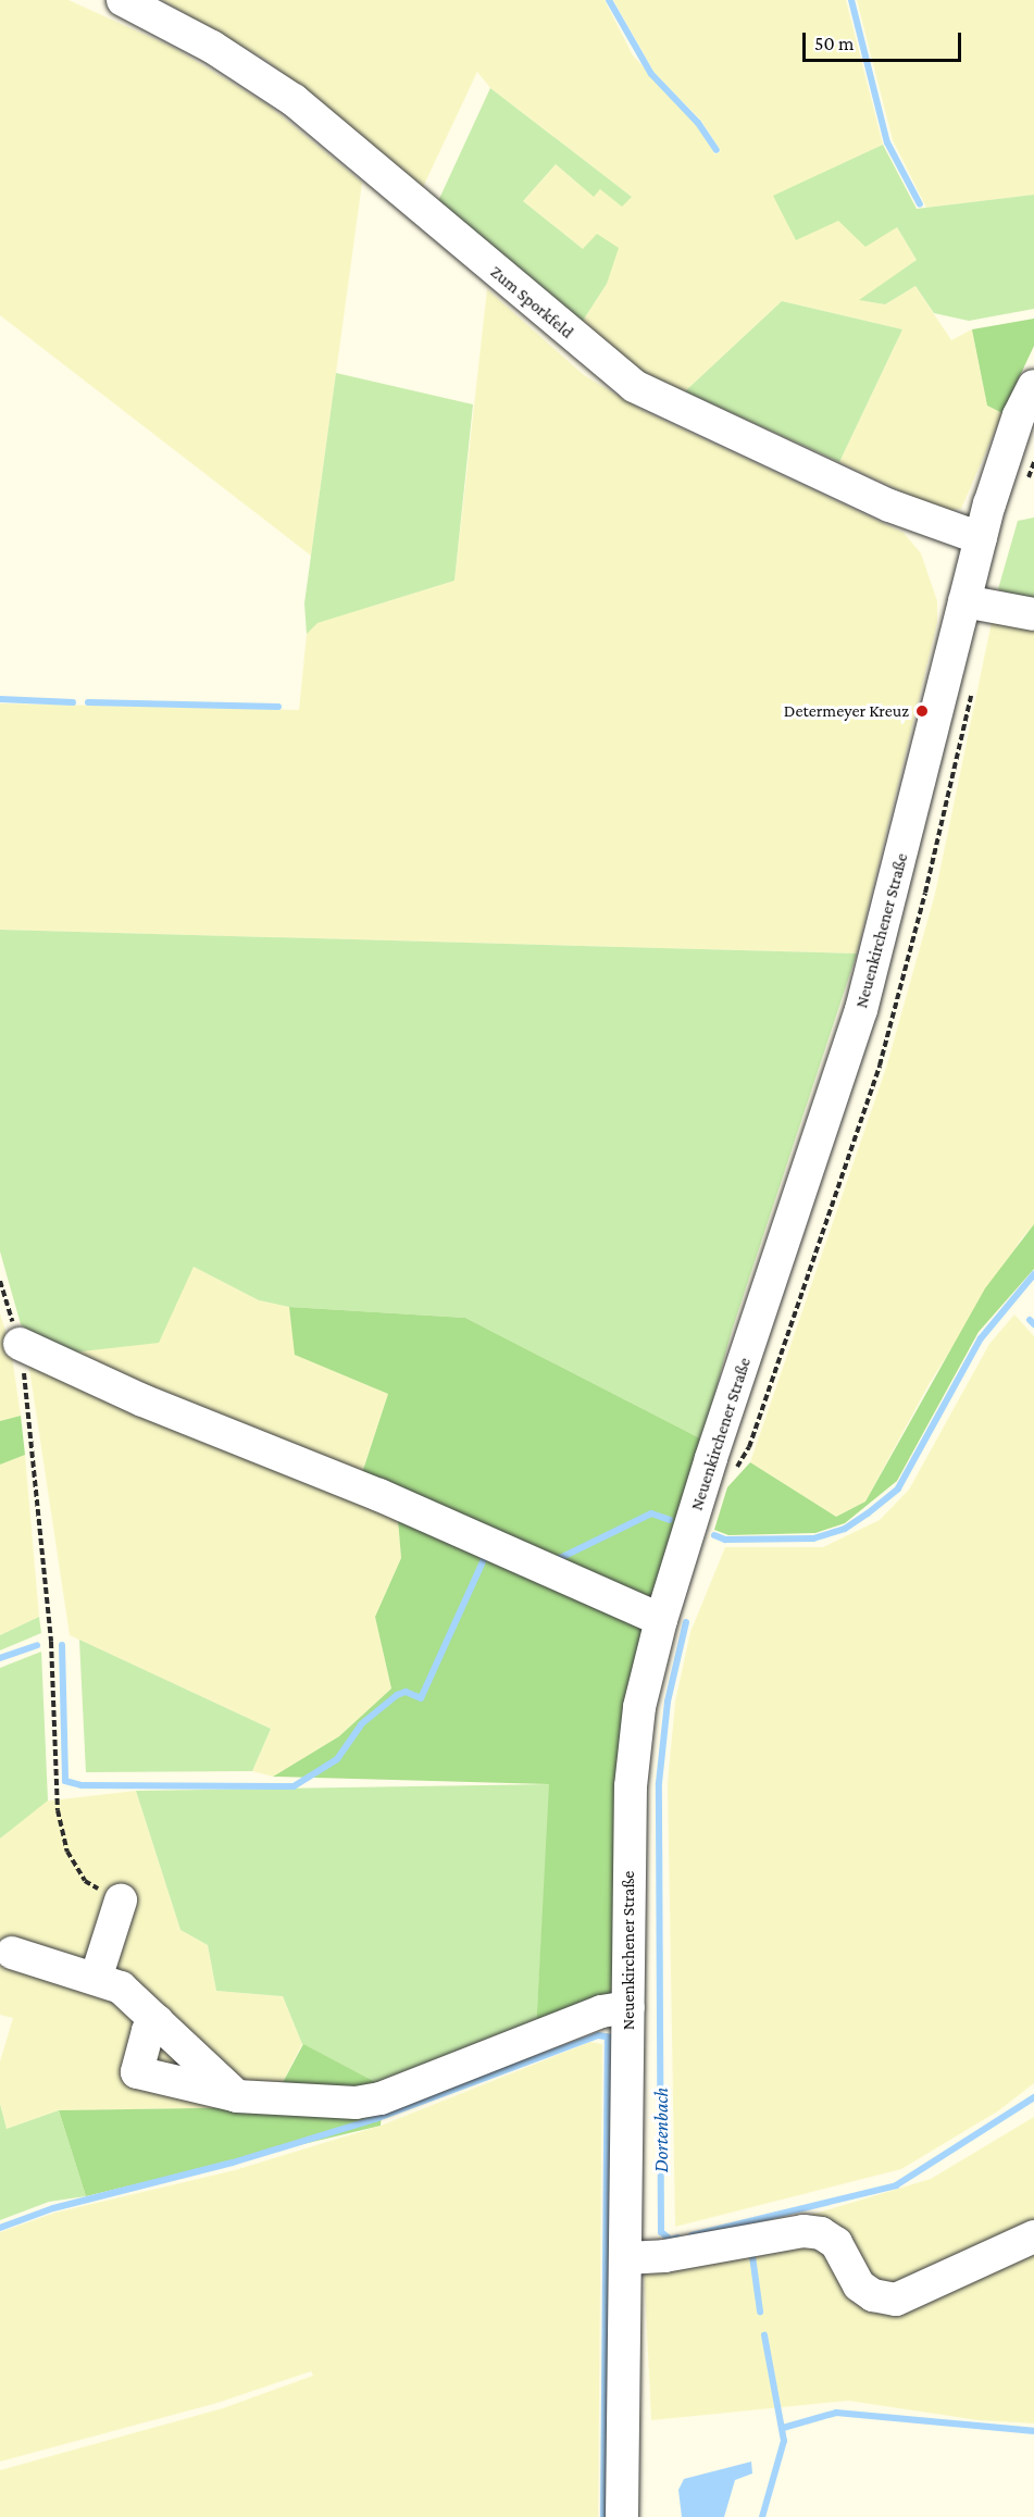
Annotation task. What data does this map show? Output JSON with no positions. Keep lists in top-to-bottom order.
{
  "streets": {
    "street": ["Zum Sporkfeld", "Neuenkirchener Straße"]
  },
  "crossings": [
    ["Zum Sporkfeld", "Neuenkirchener Straße"]
  ],
  "water": ["Dortenbach"],
  "places": ["Determeyer Kreuz"],
  "scale_bar": "50 m"
}
